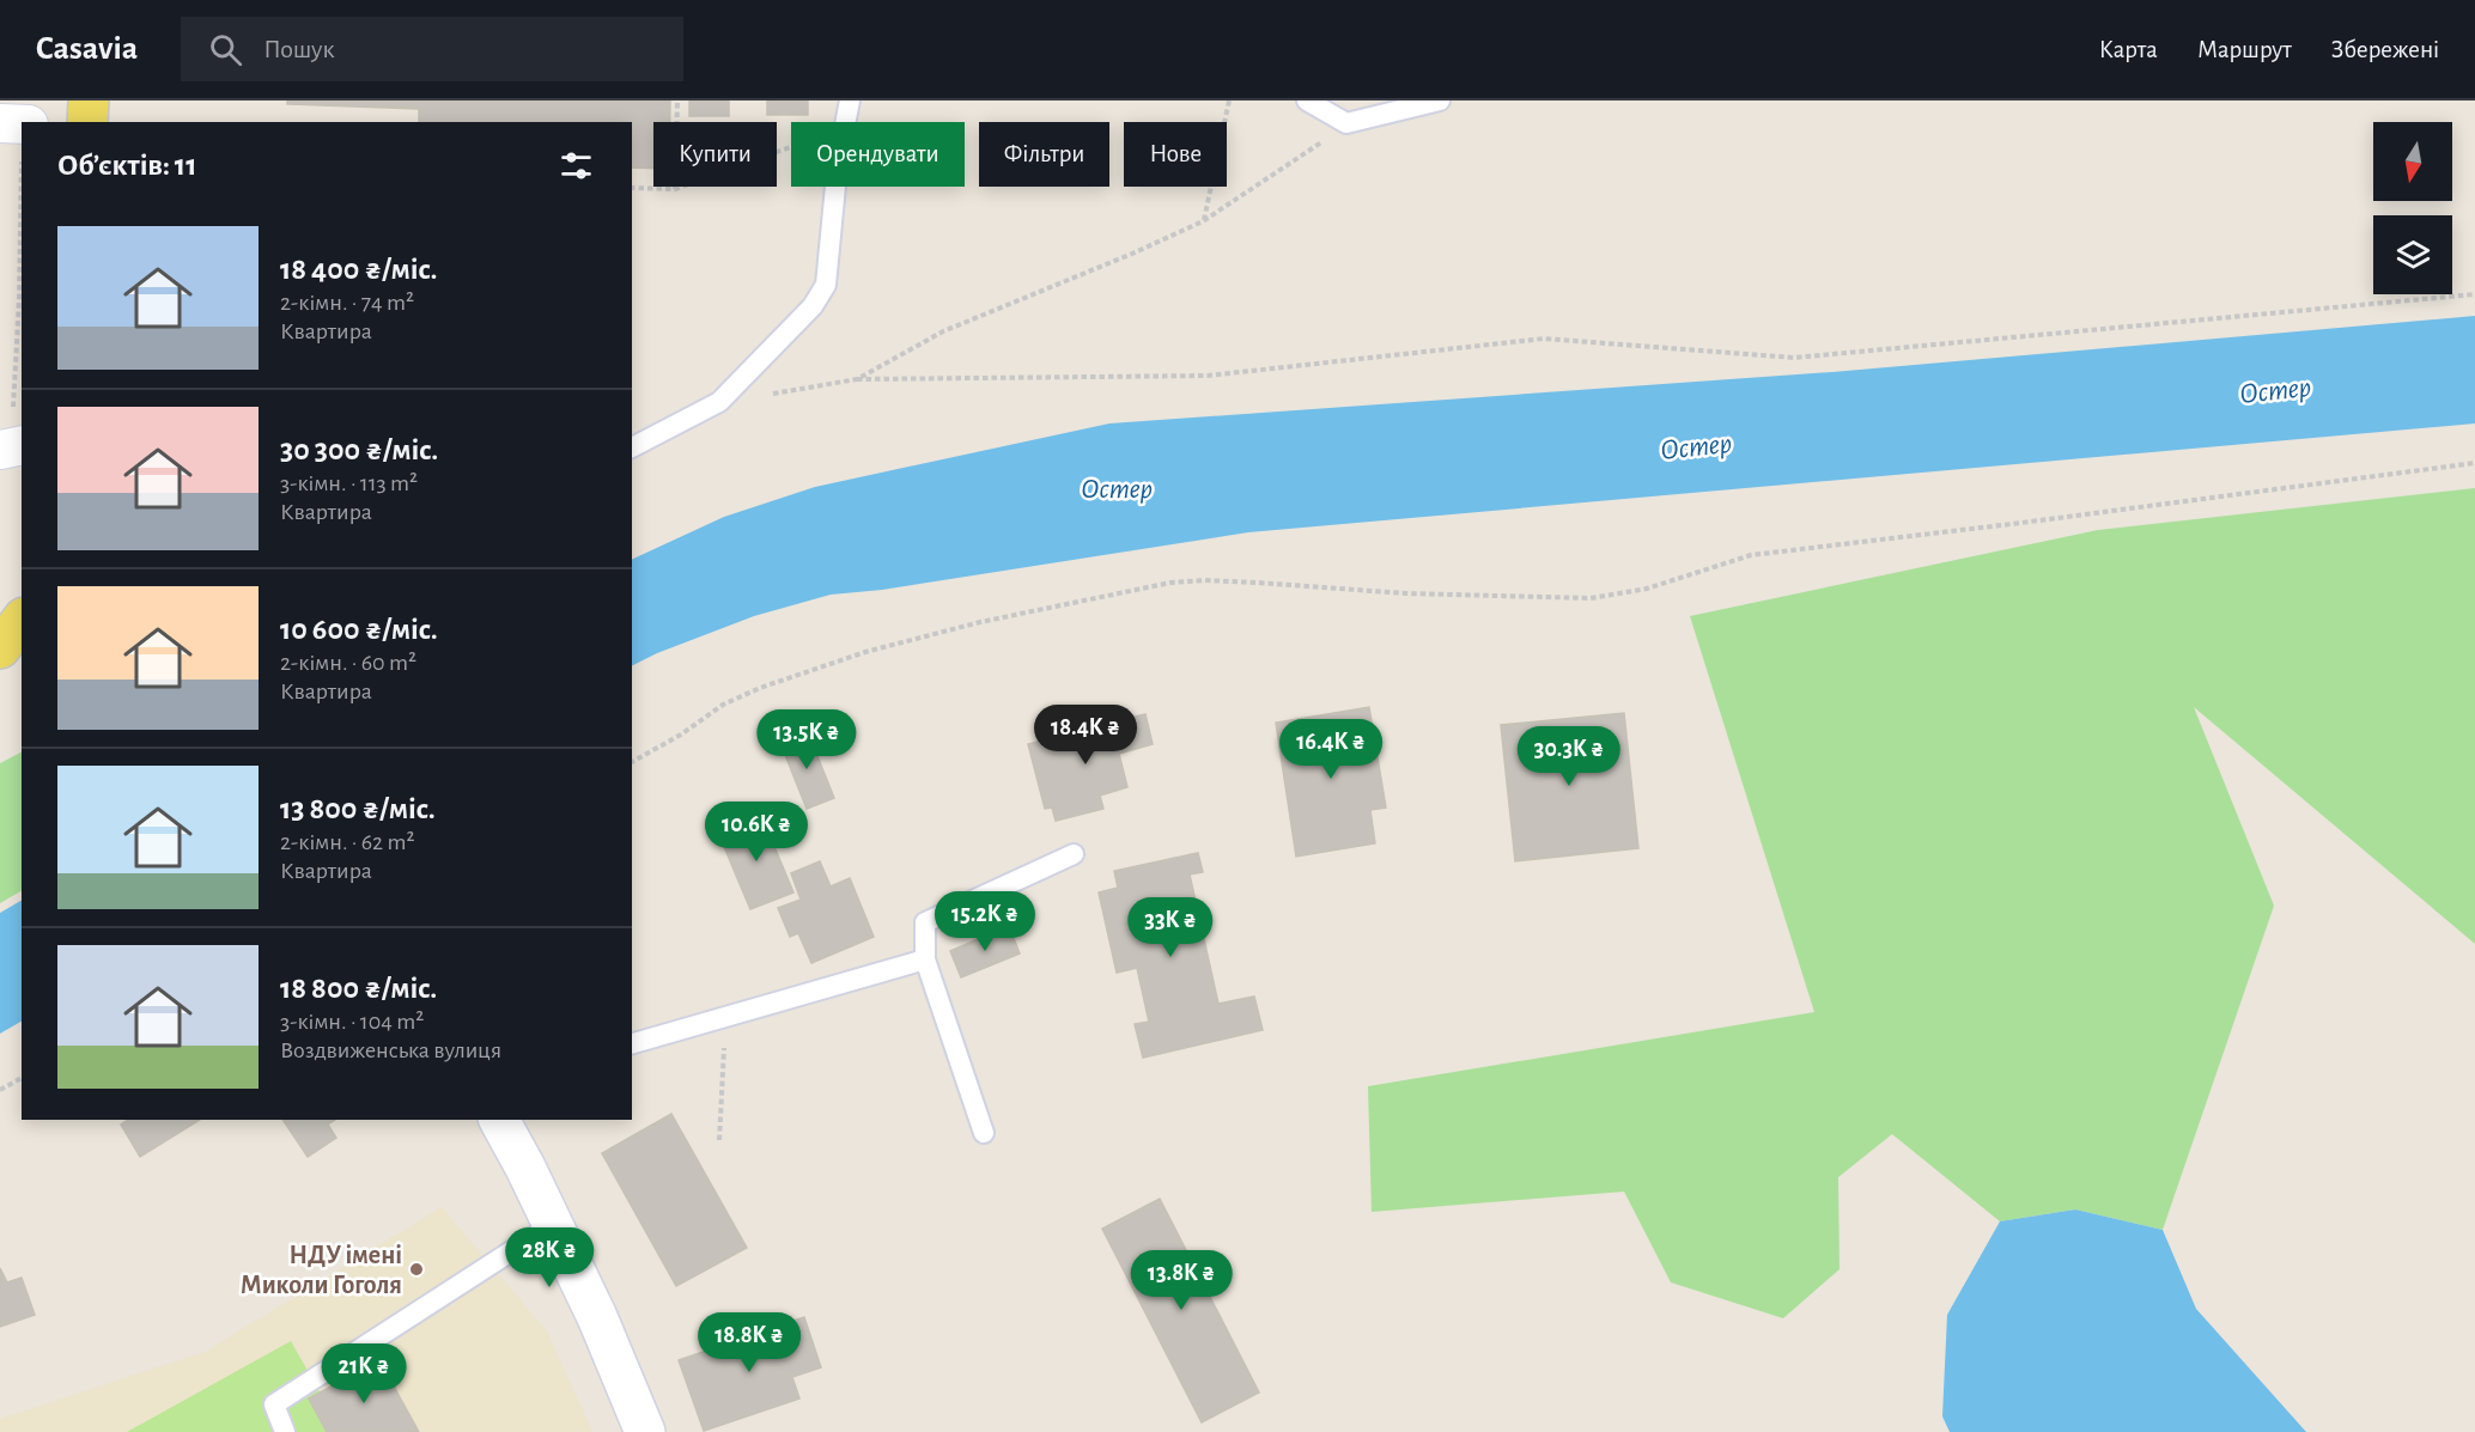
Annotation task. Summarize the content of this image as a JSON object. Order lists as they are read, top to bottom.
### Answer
{
  "water": ["Остер"],
  "places": ["НДУ імені Миколи Гоголя"],
  "north": "bottom",
  "page": {
    "header": "Casavia",
    "search": "Пошук",
    "nav": ["Карта", "Маршрут", "Збережені"],
    "chip": [
      "Купити",
      "Орендувати",
      "Фільтри",
      "Нове"
    ],
    "heading": "Об’єктів: 11",
    "list": [
      {
        "name": "18 400 ₴/міс.",
        "note": "2-кімн. · 74 m² · Квартира"
      },
      {
        "name": "30 300 ₴/міс.",
        "note": "3-кімн. · 113 m² · Квартира"
      },
      {
        "name": "10 600 ₴/міс.",
        "note": "2-кімн. · 60 m² · Квартира"
      },
      {
        "name": "13 800 ₴/міс.",
        "note": "2-кімн. · 62 m² · Квартира"
      },
      {
        "name": "18 800 ₴/міс.",
        "note": "3-кімн. · 104 m² · Воздвиженська вулиця"
      }
    ],
    "price": [
      "18.4K ₴",
      "13.5K ₴",
      "16.4K ₴",
      "30.3K ₴",
      "10.6K ₴",
      "15.2K ₴",
      "33K ₴",
      "28K ₴",
      "13.8K ₴",
      "18.8K ₴",
      "21K ₴"
    ]
  }
}
